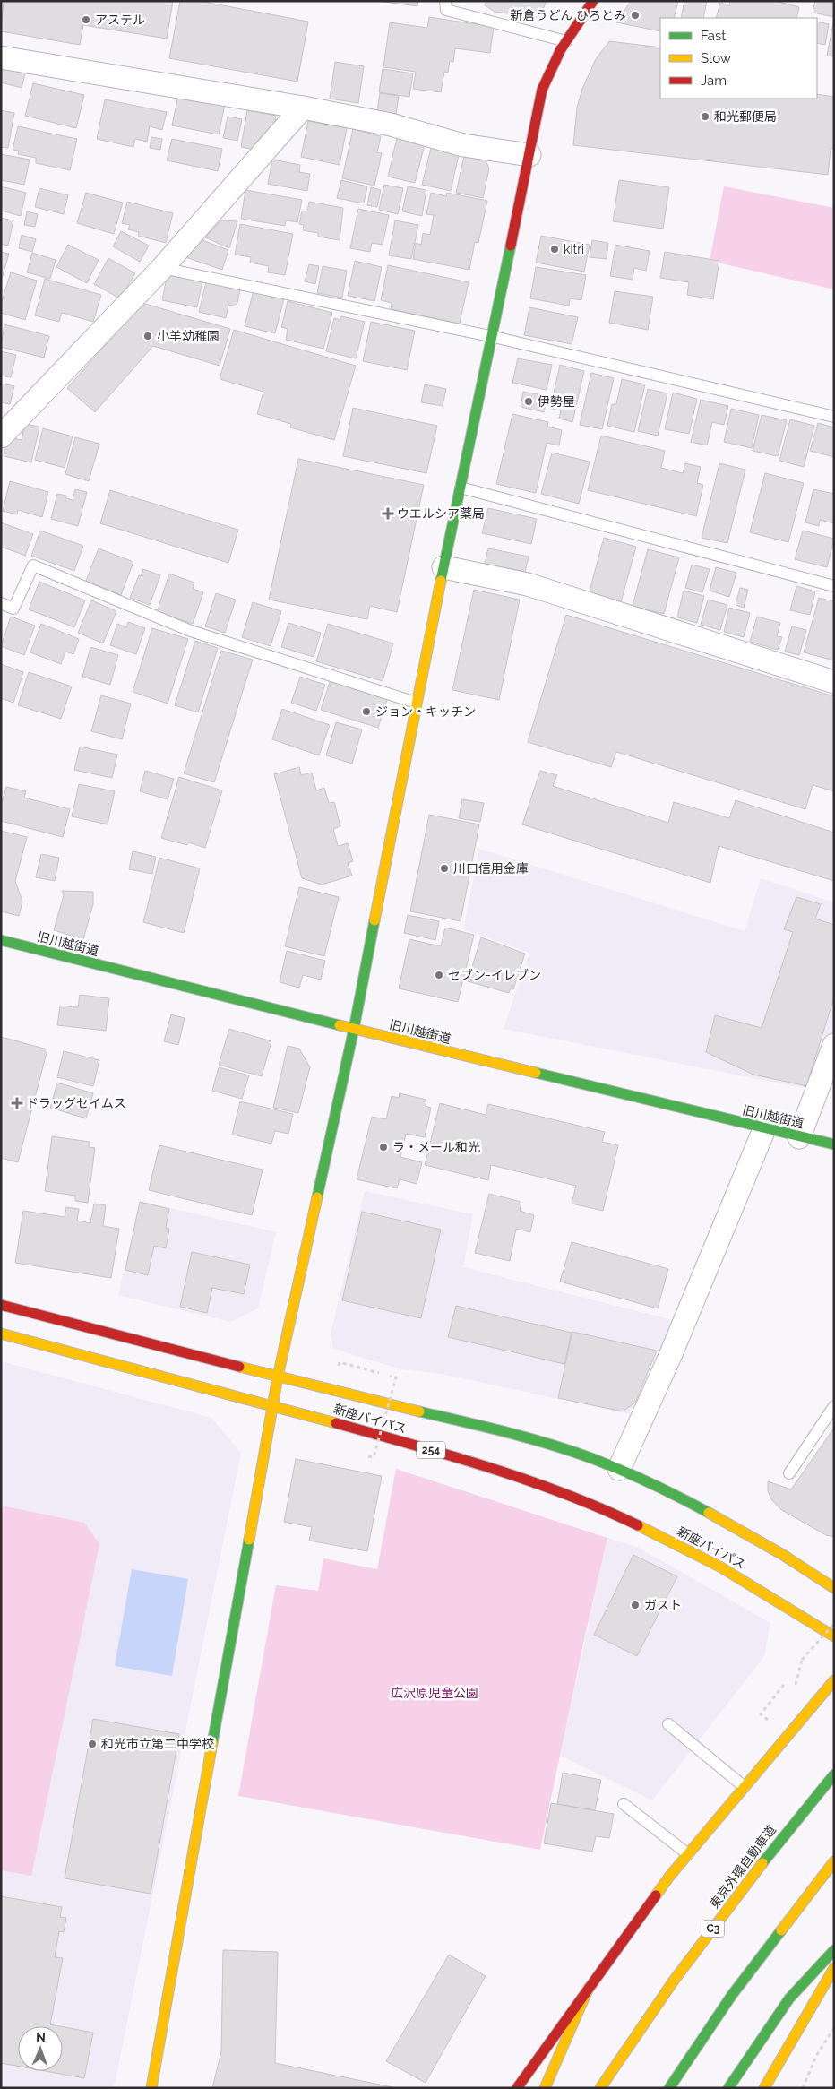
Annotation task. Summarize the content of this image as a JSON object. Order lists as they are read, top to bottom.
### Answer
{
  "streets": {
    "main road": [
      "旧川越街道",
      "新座バイパス",
      "254",
      "東京外環自動車道",
      "C3"
    ]
  },
  "parks": ["広沢原児童公園"],
  "places": {
    "other": [
      "新倉うどん ひろとみ",
      "アステル",
      "和光郵便局",
      "kitri",
      "小羊幼稚園",
      "伊勢屋",
      "ジョン・キッチン",
      "川口信用金庫",
      "セブン-イレブン",
      "ラ・メール和光",
      "ガスト",
      "和光市立第二中学校"
    ],
    "health": ["ウエルシア薬局", "ドラッグセイムス"]
  },
  "legend": ["Fast", "Slow", "Jam"],
  "north": "top"
}
